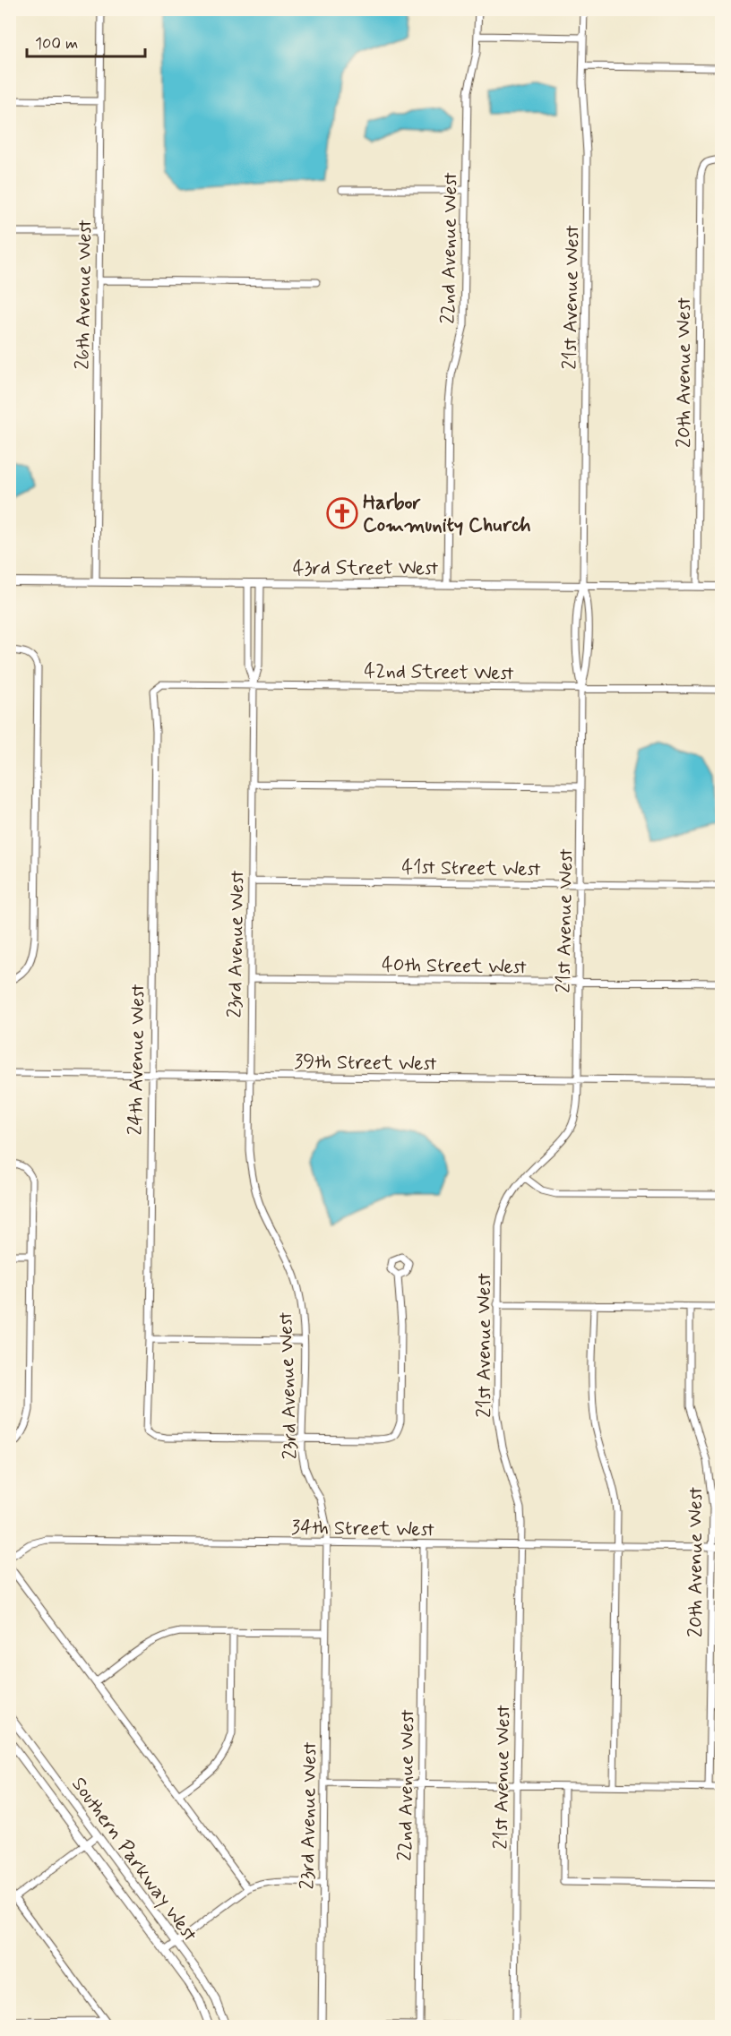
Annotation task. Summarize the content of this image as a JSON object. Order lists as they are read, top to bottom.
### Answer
{
  "streets": {
    "street": [
      "22nd Avenue West",
      "26th Avenue West",
      "21st Avenue West",
      "20th Avenue West",
      "43rd Street West",
      "42nd Street West",
      "41st Street West",
      "23rd Avenue West",
      "40th Street West",
      "24th Avenue West",
      "39th Street West",
      "34th Street West",
      "Southern Parkway West"
    ]
  },
  "crossings": [
    ["22nd Avenue West", "43rd Street West"],
    ["22nd Avenue West", "34th Street West"],
    ["26th Avenue West", "43rd Street West"],
    ["21st Avenue West", "43rd Street West"],
    ["21st Avenue West", "42nd Street West"],
    ["21st Avenue West", "41st Street West"],
    ["21st Avenue West", "40th Street West"],
    ["21st Avenue West", "39th Street West"],
    ["21st Avenue West", "34th Street West"],
    ["20th Avenue West", "43rd Street West"],
    ["20th Avenue West", "34th Street West"],
    ["43rd Street West", "23rd Avenue West"],
    ["42nd Street West", "23rd Avenue West"],
    ["42nd Street West", "24th Avenue West"],
    ["41st Street West", "23rd Avenue West"],
    ["23rd Avenue West", "40th Street West"],
    ["23rd Avenue West", "24th Avenue West"],
    ["23rd Avenue West", "39th Street West"],
    ["23rd Avenue West", "34th Street West"],
    ["24th Avenue West", "39th Street West"]
  ],
  "places": {
    "church": ["Harbor Community Church"]
  },
  "scale_bar": "100 m"
}
